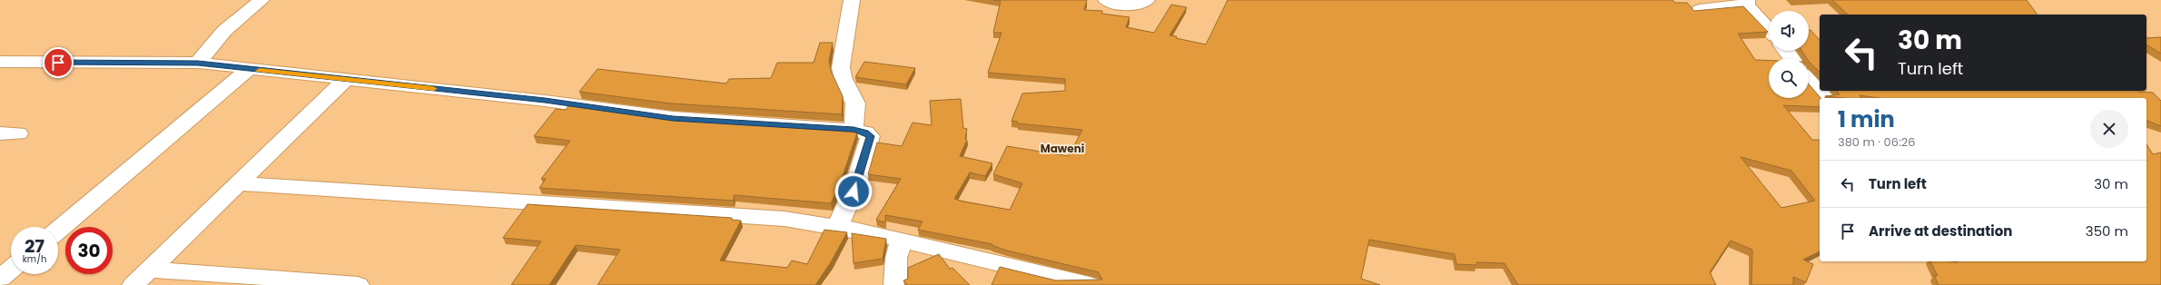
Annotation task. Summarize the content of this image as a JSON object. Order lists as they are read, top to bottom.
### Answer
{
  "districts": ["Maweni"],
  "page": {
    "turn": ["30 m", "Turn left"],
    "heading": ["1 min", "380 m · 06:26"],
    "list": [
      {
        "name": "Turn left",
        "value": "30 m"
      },
      {
        "name": "Arrive at destination",
        "value": "350 m"
      }
    ],
    "speed": "27 km/h",
    "limit": "30"
  }
}
